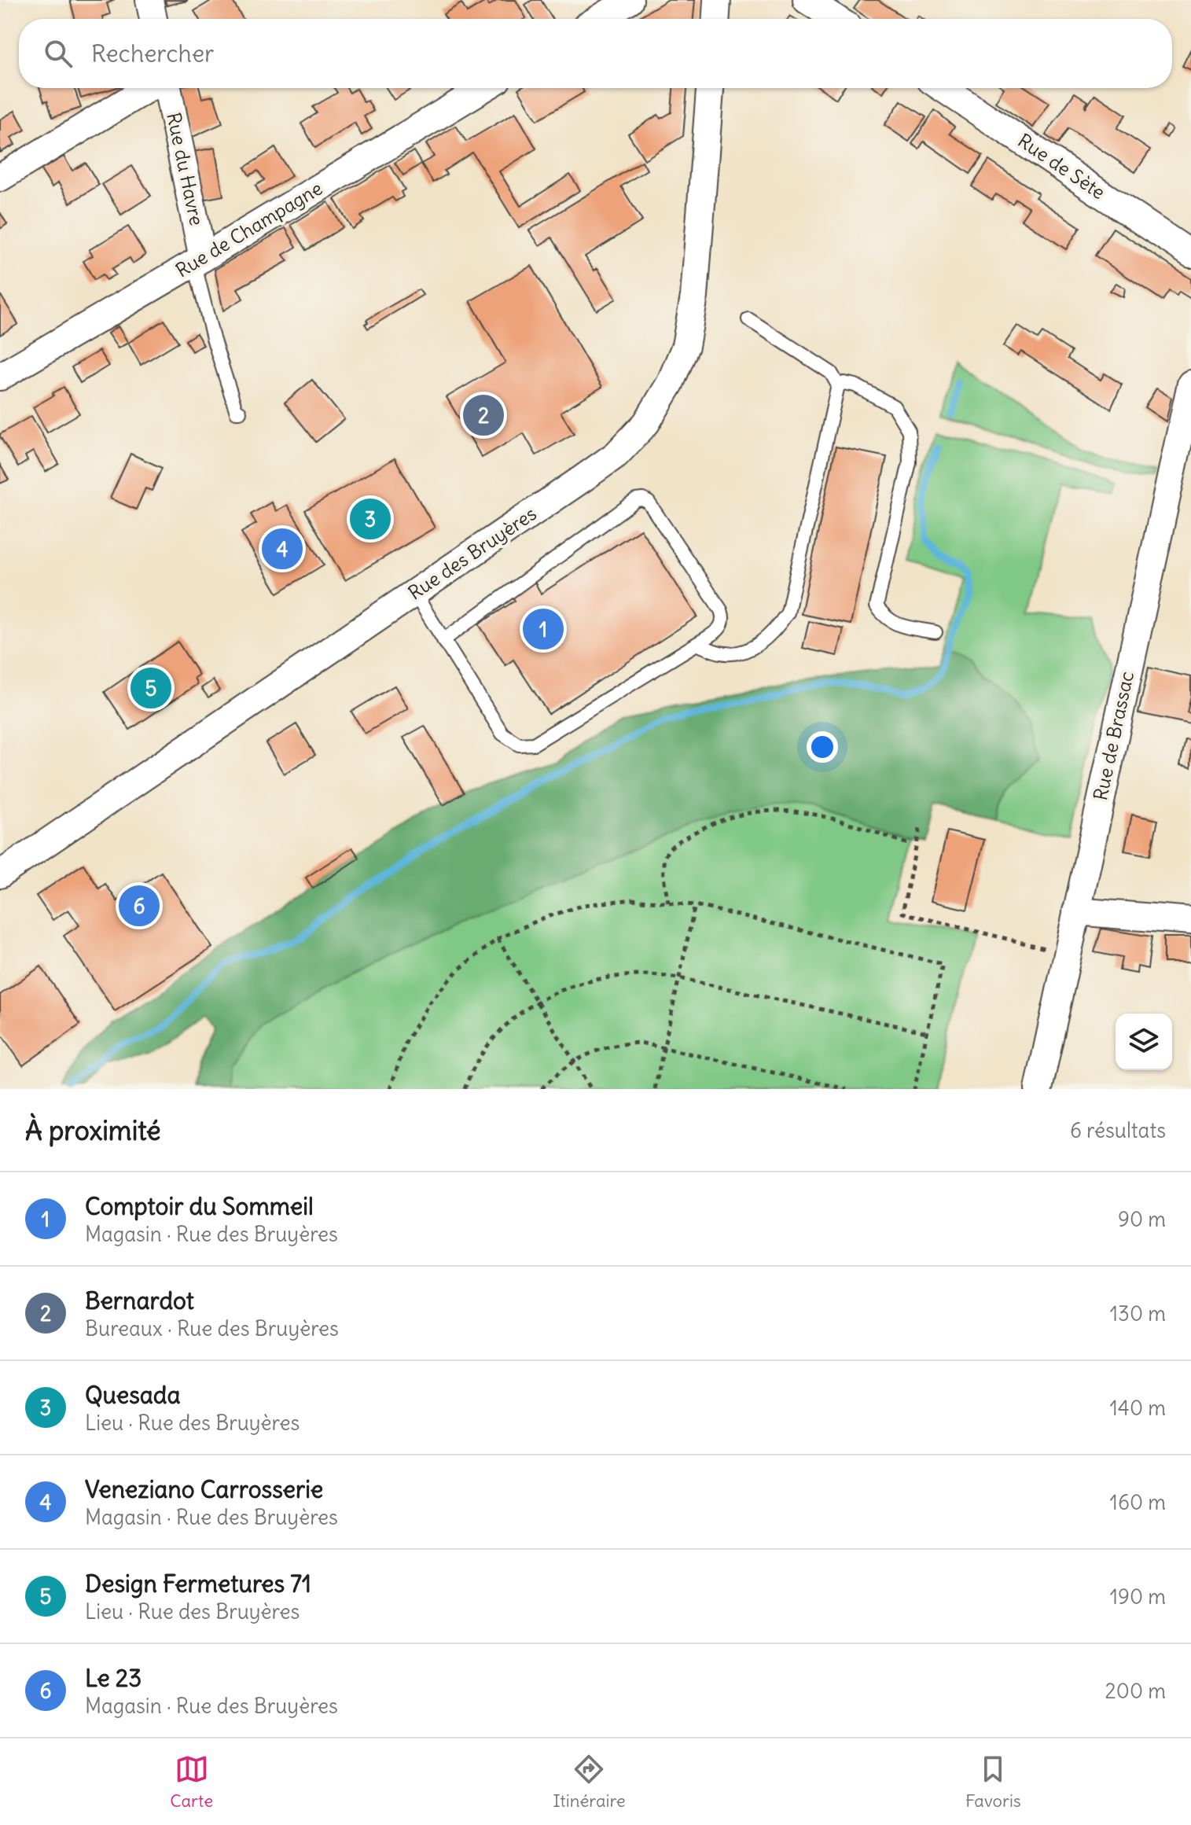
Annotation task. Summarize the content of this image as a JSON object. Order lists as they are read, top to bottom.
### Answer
{
  "streets": {
    "street": [
      "Rue de Sète",
      "Rue du Havre",
      "Rue de Champagne",
      "Rue des Bruyères",
      "Rue de Brassac"
    ]
  },
  "crossings": [
    ["Rue du Havre", "Rue de Champagne"]
  ],
  "page": {
    "search": "Rechercher",
    "pins": [
      "2",
      "3",
      "4",
      "1",
      "5",
      "6"
    ],
    "heading": ["À proximité", "6 résultats"],
    "list": [
      {
        "mark": "1",
        "name": "Comptoir du Sommeil",
        "note": "Magasin · Rue des Bruyères",
        "value": "90 m"
      },
      {
        "mark": "2",
        "name": "Bernardot",
        "note": "Bureaux · Rue des Bruyères",
        "value": "130 m"
      },
      {
        "mark": "3",
        "name": "Quesada",
        "note": "Lieu · Rue des Bruyères",
        "value": "140 m"
      },
      {
        "mark": "4",
        "name": "Veneziano Carrosserie",
        "note": "Magasin · Rue des Bruyères",
        "value": "160 m"
      },
      {
        "mark": "5",
        "name": "Design Fermetures 71",
        "note": "Lieu · Rue des Bruyères",
        "value": "190 m"
      },
      {
        "mark": "6",
        "name": "Le 23",
        "note": "Magasin · Rue des Bruyères",
        "value": "200 m"
      }
    ],
    "nav": ["Carte", "Itinéraire", "Favoris"]
  }
}
